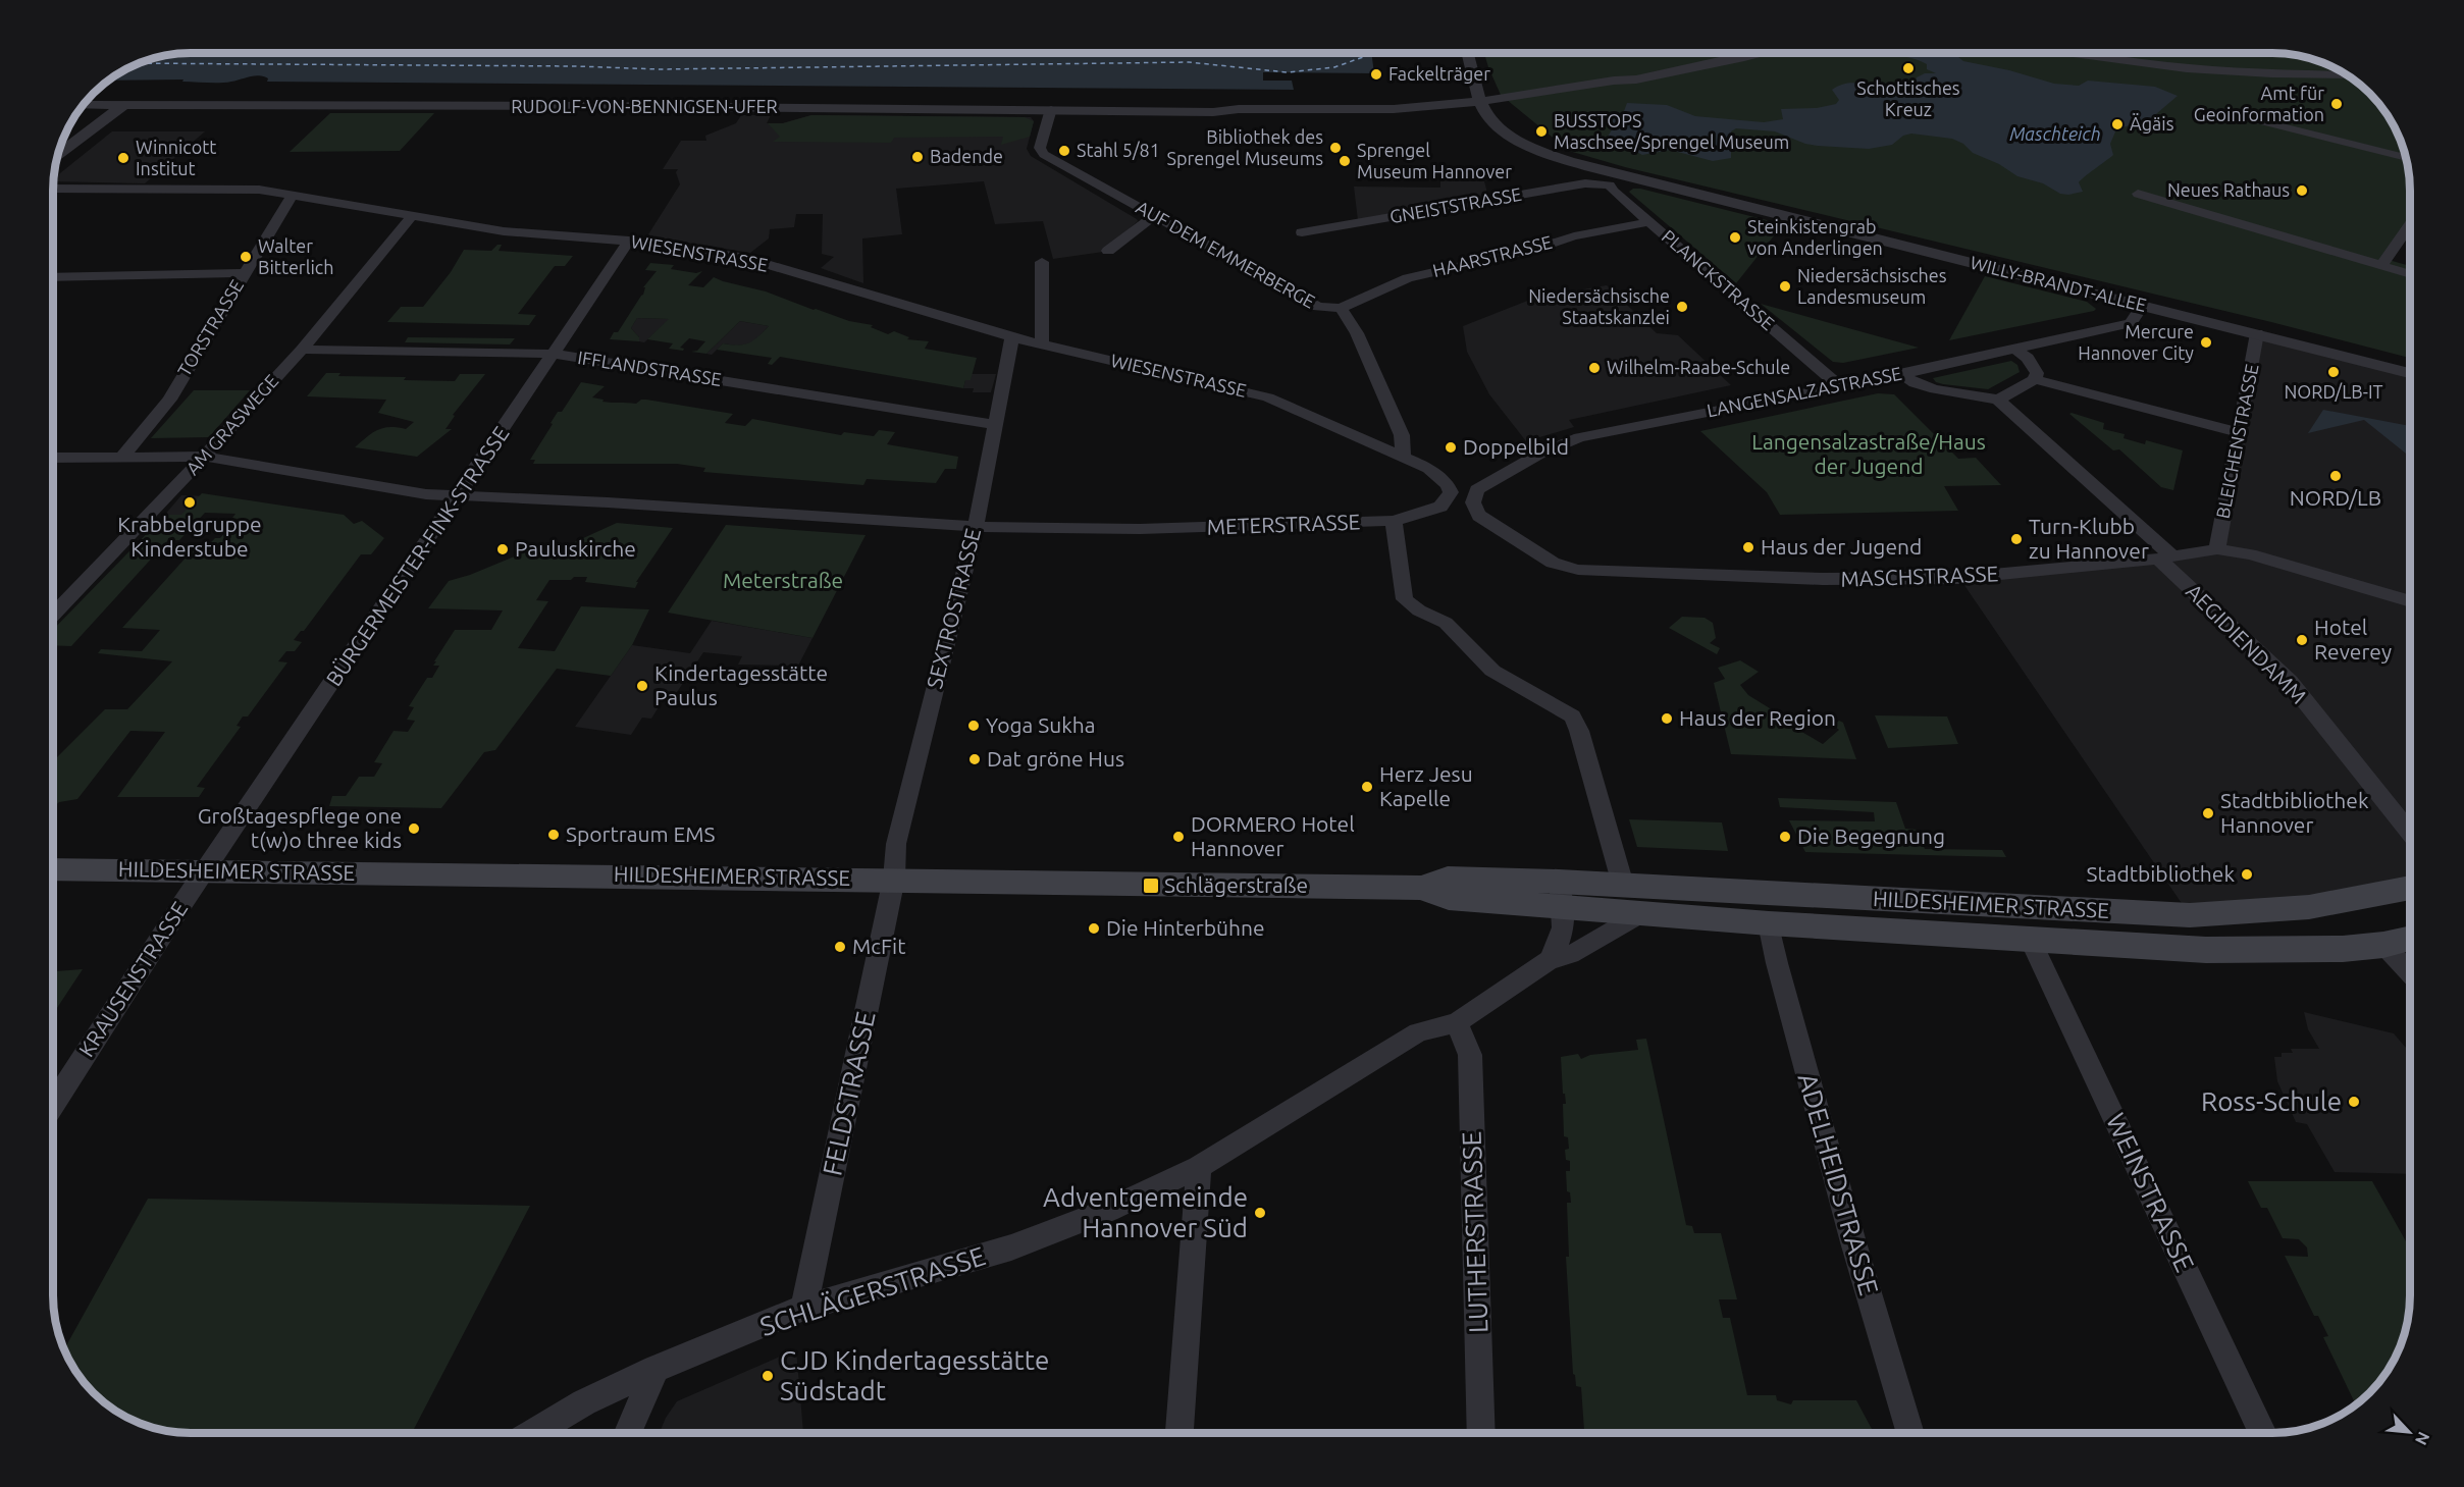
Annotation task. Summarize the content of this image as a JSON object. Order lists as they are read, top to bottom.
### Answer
{
  "streets": {
    "main road": ["HILDESHEIMER STRASSE"],
    "street": [
      "RUDOLF-VON-BENNIGSEN-UFER",
      "GNEISTSTRASSE",
      "WIESENSTRASSE",
      "AUF DEM EMMERBERGE",
      "HAARSTRASSE",
      "PLANCKSTRASSE",
      "WILLY-BRANDT-ALLEE",
      "TORSTRASSE",
      "IFFLANDSTRASSE",
      "LANGENSALZASTRASSE",
      "AM GRASWEGE",
      "BLEICHENSTRASSE",
      "METERSTRASSE",
      "BÜRGERMEISTER-FINK-STRASSE",
      "MASCHSTRASSE",
      "SEXTROSTRASSE",
      "AEGIDIENDAMM",
      "KRAUSENSTRASSE",
      "FELDSTRASSE",
      "ADELHEIDSTRASSE",
      "WEINSTRASSE",
      "LUTHERSTRASSE",
      "SCHLÄGERSTRASSE"
    ]
  },
  "crossings": [
    ["RUDOLF-VON-BENNIGSEN-UFER", "AUF DEM EMMERBERGE"],
    ["RUDOLF-VON-BENNIGSEN-UFER", "WILLY-BRANDT-ALLEE"],
    ["GNEISTSTRASSE", "PLANCKSTRASSE"],
    ["GNEISTSTRASSE", "WILLY-BRANDT-ALLEE"],
    ["WIESENSTRASSE", "AUF DEM EMMERBERGE"],
    ["WIESENSTRASSE", "TORSTRASSE"],
    ["WIESENSTRASSE", "AM GRASWEGE"],
    ["WIESENSTRASSE", "METERSTRASSE"],
    ["WIESENSTRASSE", "BÜRGERMEISTER-FINK-STRASSE"],
    ["WIESENSTRASSE", "SEXTROSTRASSE"],
    ["AUF DEM EMMERBERGE", "HAARSTRASSE"],
    ["AUF DEM EMMERBERGE", "METERSTRASSE"],
    ["HAARSTRASSE", "PLANCKSTRASSE"],
    ["PLANCKSTRASSE", "WILLY-BRANDT-ALLEE"],
    ["PLANCKSTRASSE", "LANGENSALZASTRASSE"],
    ["WILLY-BRANDT-ALLEE", "LANGENSALZASTRASSE"],
    ["WILLY-BRANDT-ALLEE", "BLEICHENSTRASSE"],
    ["TORSTRASSE", "METERSTRASSE"],
    ["IFFLANDSTRASSE", "AM GRASWEGE"],
    ["IFFLANDSTRASSE", "BÜRGERMEISTER-FINK-STRASSE"],
    ["IFFLANDSTRASSE", "SEXTROSTRASSE"],
    ["LANGENSALZASTRASSE", "MASCHSTRASSE"],
    ["AM GRASWEGE", "METERSTRASSE"],
    ["BLEICHENSTRASSE", "MASCHSTRASSE"],
    ["METERSTRASSE", "BÜRGERMEISTER-FINK-STRASSE"],
    ["METERSTRASSE", "SEXTROSTRASSE"],
    ["BÜRGERMEISTER-FINK-STRASSE", "HILDESHEIMER STRASSE"],
    ["BÜRGERMEISTER-FINK-STRASSE", "KRAUSENSTRASSE"],
    ["MASCHSTRASSE", "AEGIDIENDAMM"],
    ["SEXTROSTRASSE", "HILDESHEIMER STRASSE"],
    ["SEXTROSTRASSE", "FELDSTRASSE"],
    ["HILDESHEIMER STRASSE", "KRAUSENSTRASSE"],
    ["HILDESHEIMER STRASSE", "FELDSTRASSE"],
    ["HILDESHEIMER STRASSE", "ADELHEIDSTRASSE"],
    ["HILDESHEIMER STRASSE", "WEINSTRASSE"],
    ["HILDESHEIMER STRASSE", "SCHLÄGERSTRASSE"],
    ["FELDSTRASSE", "SCHLÄGERSTRASSE"],
    ["LUTHERSTRASSE", "SCHLÄGERSTRASSE"]
  ],
  "water": ["Maschteich"],
  "parks": ["Langensalzastraße/Haus der Jugend", "Meterstraße"],
  "places": {
    "other": [
      "Schottisches Kreuz",
      "Fackelträger",
      "Amt für Geoinformation",
      "Ägäis",
      "BUSSTOPS Maschsee/Sprengel Museum",
      "Bibliothek des Sprengel Museums",
      "Stahl 5/81",
      "Badende",
      "Winnicott Institut",
      "Sprengel Museum Hannover",
      "Neues Rathaus",
      "Steinkistengrab von Anderlingen",
      "Walter Bitterlich",
      "Niedersächsisches Landesmuseum",
      "Niedersächsische Staatskanzlei",
      "Mercure Hannover City",
      "Wilhelm-Raabe-Schule",
      "NORD/LB-IT",
      "Doppelbild",
      "NORD/LB",
      "Krabbelgruppe Kinderstube",
      "Turn-Klubb zu Hannover",
      "Haus der Jugend",
      "Pauluskirche",
      "Hotel Reverey",
      "Kindertagesstätte Paulus",
      "Haus der Region",
      "Yoga Sukha",
      "Dat gröne Hus",
      "Herz Jesu Kapelle",
      "Stadtbibliothek Hannover",
      "Großtagespflege one t(w)o three kids",
      "Sportraum EMS",
      "DORMERO Hotel Hannover",
      "Die Begegnung",
      "Stadtbibliothek",
      "Die Hinterbühne",
      "McFit",
      "Ross-Schule",
      "Adventgemeinde Hannover Süd",
      "CJD Kindertagesstätte Südstadt"
    ],
    "transit": ["Schlägerstraße"]
  },
  "north": "bottom right"
}
